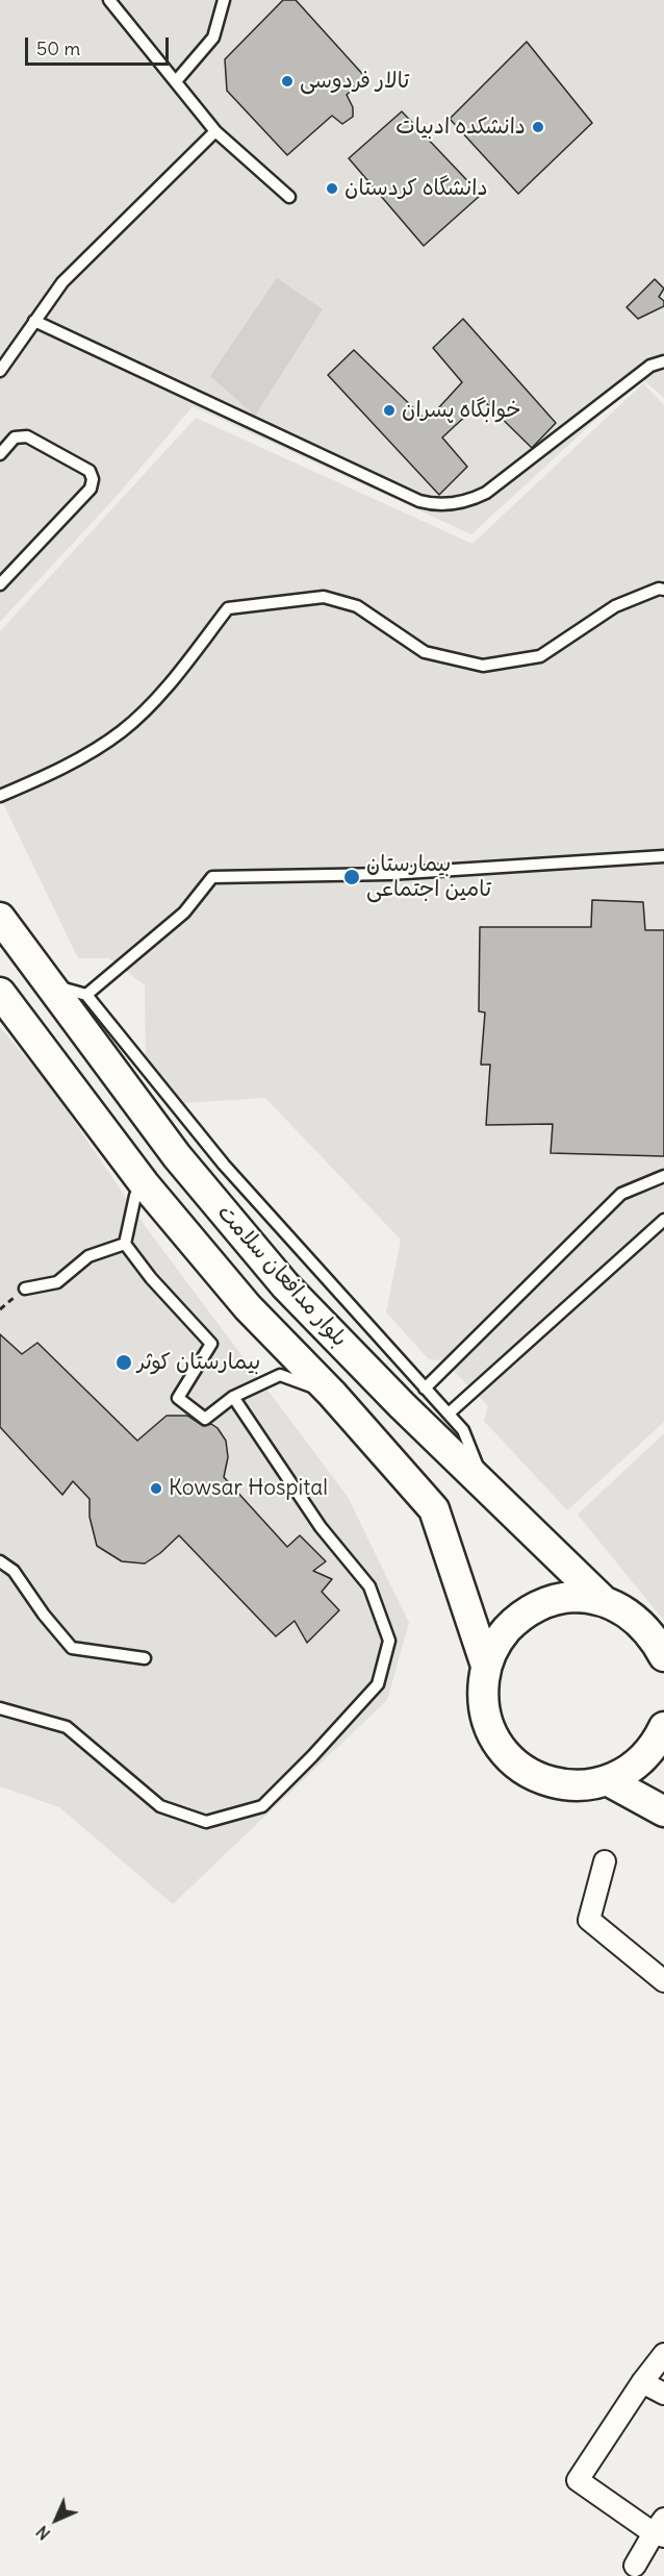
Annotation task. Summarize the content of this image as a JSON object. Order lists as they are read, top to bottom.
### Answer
{
  "streets": {
    "main road": ["بلوار مدافعان سلامت"]
  },
  "places": [
    "تالار فردوسی",
    "دانشکده ادبیات",
    "دانشگاه کردستان",
    "خوابگاه پسران",
    "بیمارستان تامین اجتماعی",
    "بیمارستان کوثر",
    "Kowsar Hospital"
  ],
  "scale_bar": "50 m",
  "north": "bottom left"
}
